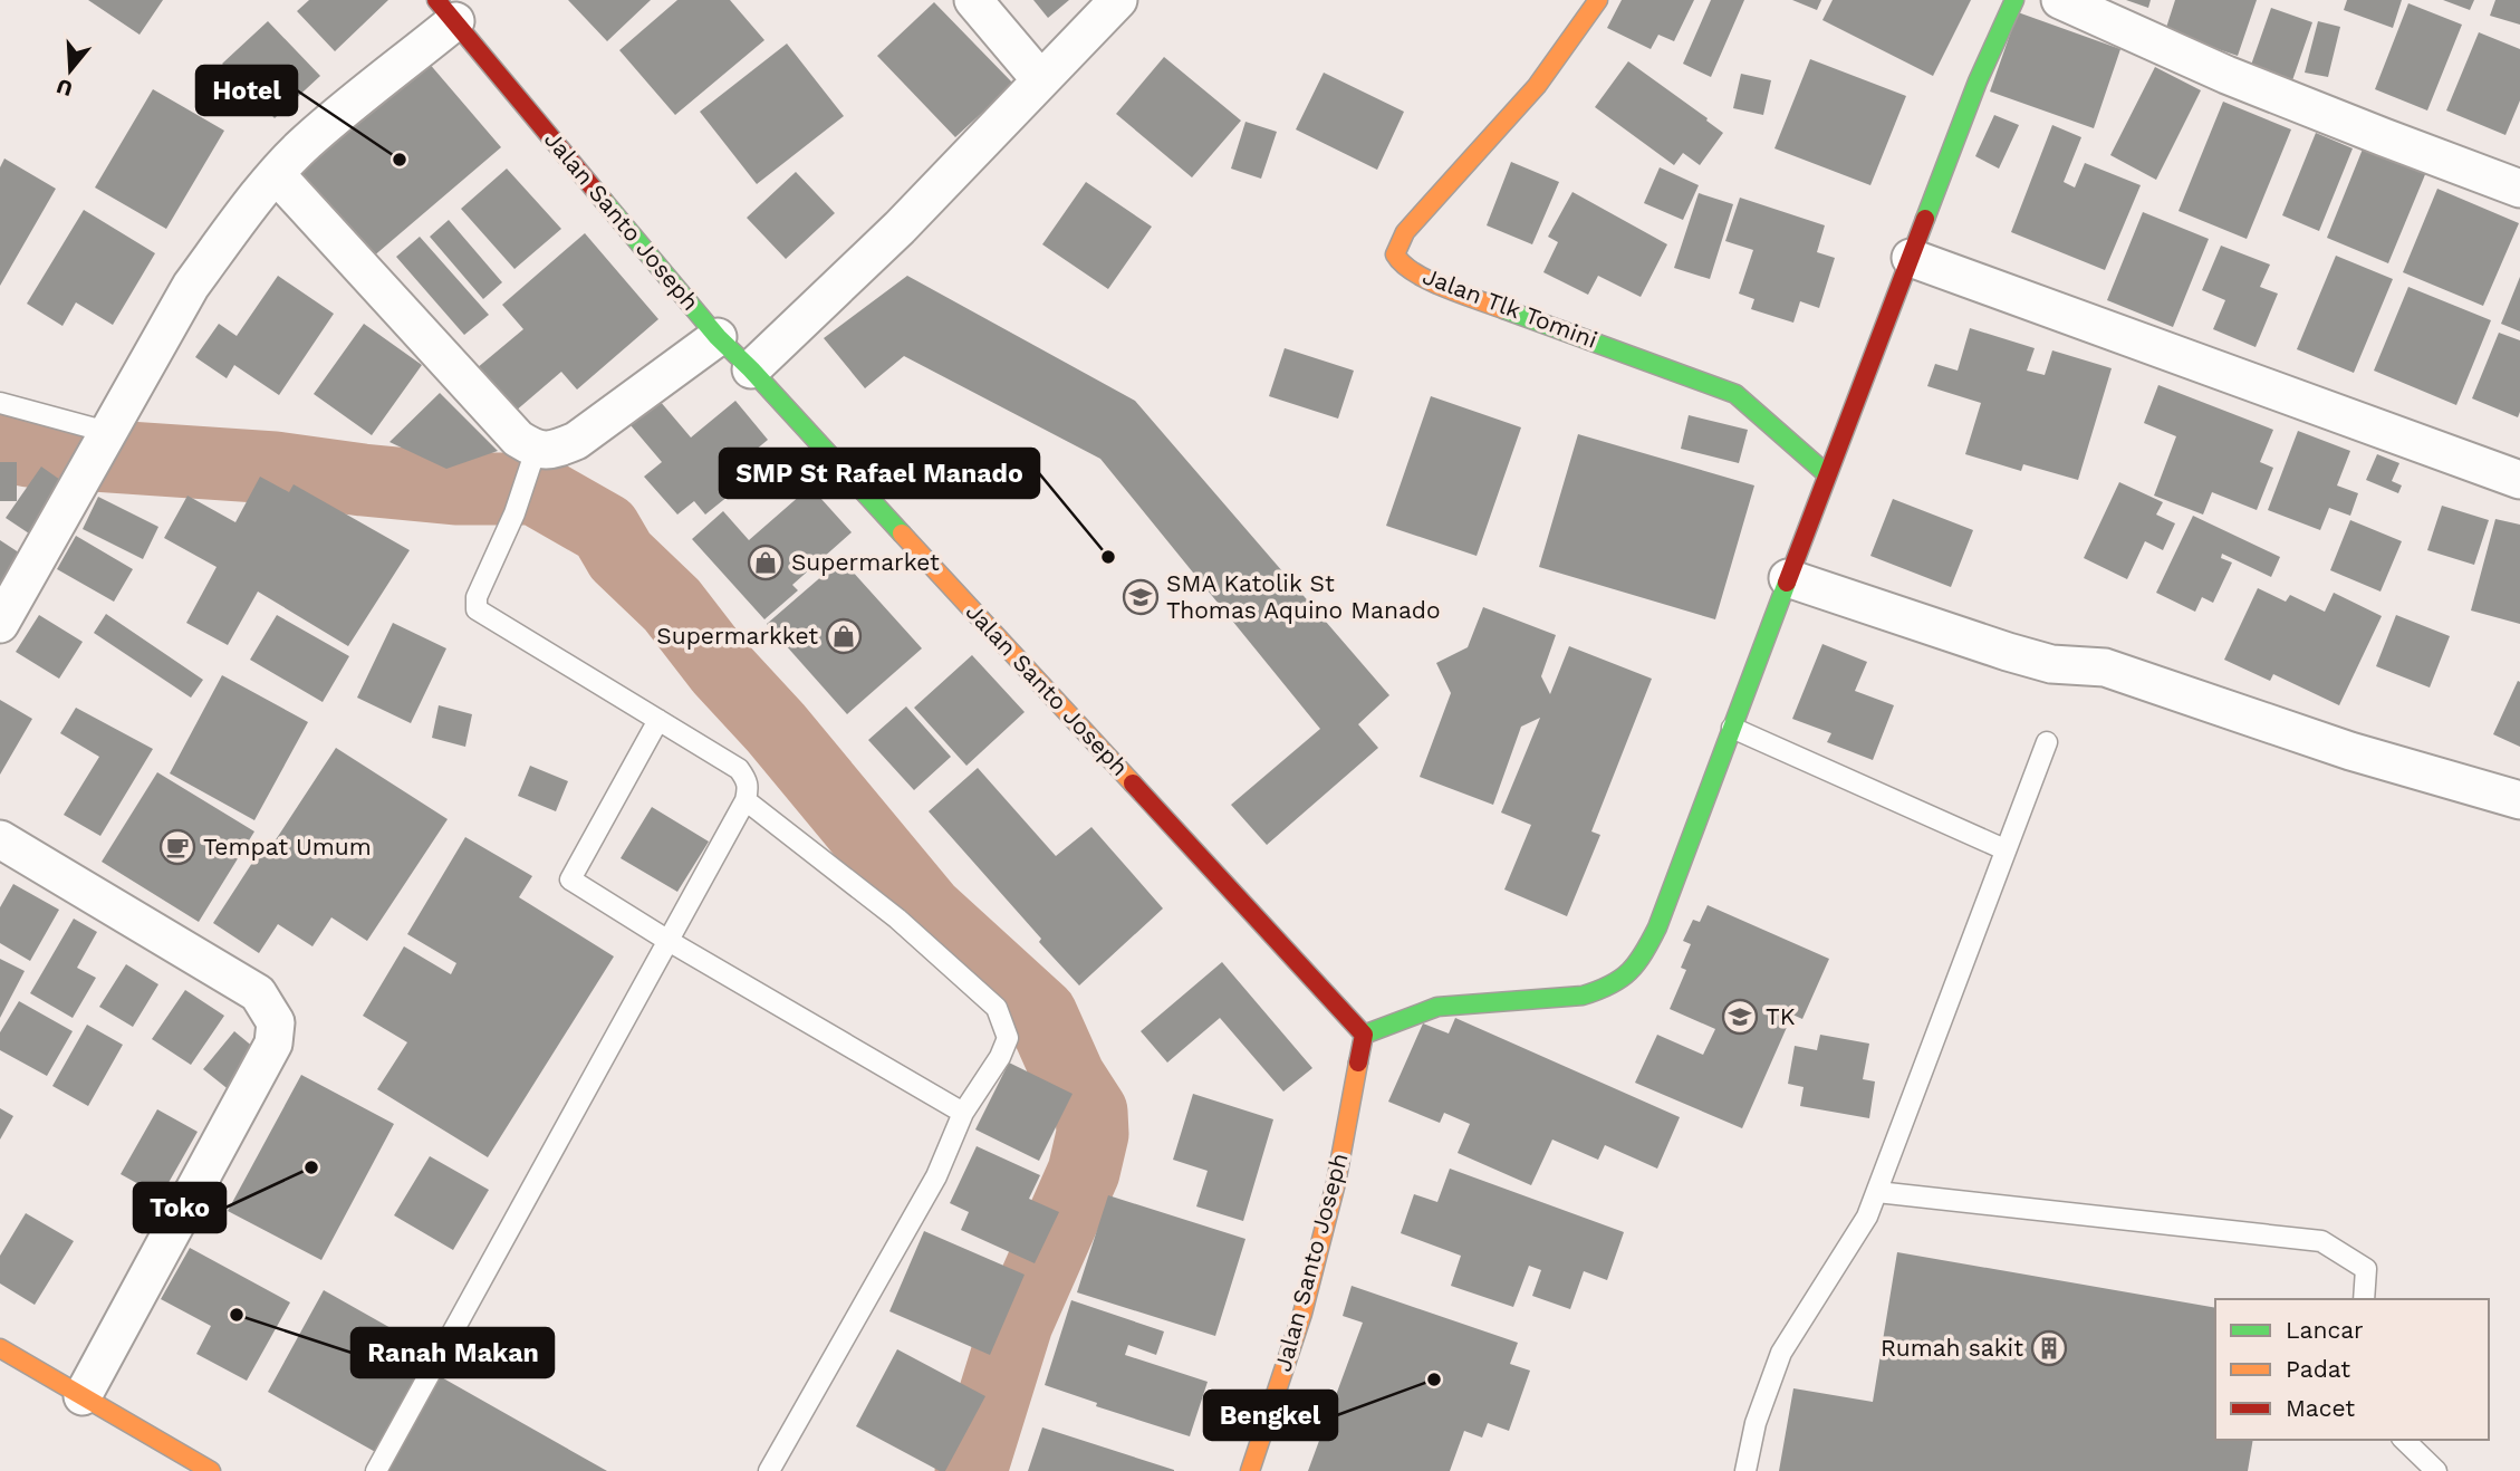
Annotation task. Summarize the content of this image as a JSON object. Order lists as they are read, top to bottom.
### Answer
{
  "streets": {
    "main road": ["Jalan Santo Joseph", "Jalan Tlk Tomini"]
  },
  "places": {
    "other": [
      "Hotel",
      "SMP St Rafael Manado",
      "Toko",
      "Ranah Makan",
      "Bengkel"
    ],
    "shop": ["Supermarket", "Supermarkket"],
    "school or university": ["SMA Katolik St Thomas Aquino Manado", "TK"],
    "cafe": ["Tempat Umum"],
    "building": ["Rumah sakit"]
  },
  "legend": ["Lancar", "Padat", "Macet"],
  "north": "bottom"
}
